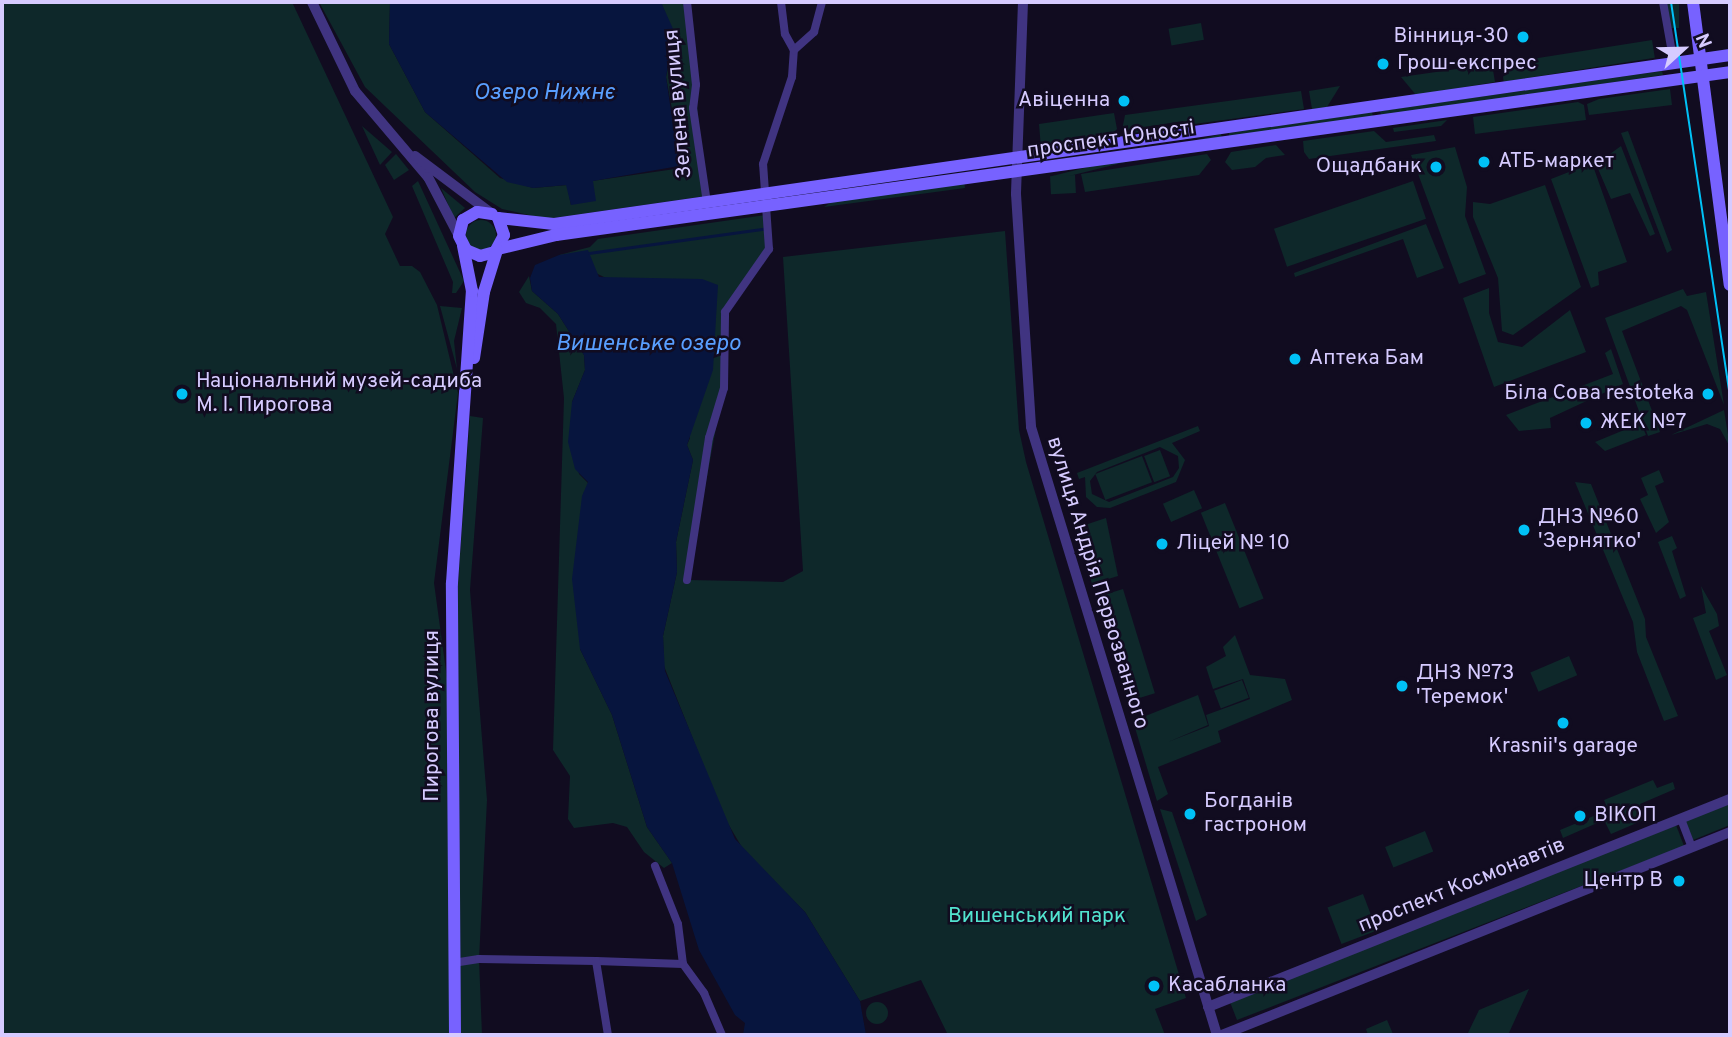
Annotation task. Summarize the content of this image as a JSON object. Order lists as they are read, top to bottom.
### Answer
{
  "streets": {
    "main road": ["проспект Юності", "Пирогова вулиця"],
    "street": ["Зелена вулиця", "вулиця Андрія Первозванного", "проспект Космонавтів"]
  },
  "crossings": [
    ["Зелена вулиця", "проспект Юності"],
    ["проспект Юності", "вулиця Андрія Первозванного"],
    ["проспект Юності", "Пирогова вулиця"],
    ["вулиця Андрія Первозванного", "проспект Космонавтів"]
  ],
  "water": ["Озеро Нижнє", "Вишенське озеро"],
  "parks": ["Вишенський парк"],
  "places": [
    "Вінниця-30",
    "Грош-експрес",
    "Авіценна",
    "АТБ-маркет",
    "Ощадбанк",
    "Аптека Бам",
    "Національний музей-садиба М. І. Пирогова",
    "Біла Сова restoteka",
    "ЖЕК №7",
    "ДНЗ №60 'Зернятко'",
    "Ліцей № 10",
    "ДНЗ №73 'Теремок'",
    "Krasnii's garage",
    "Богданів гастроном",
    "ВІКОП",
    "Центр В",
    "Касабланка"
  ],
  "north": "right"
}
